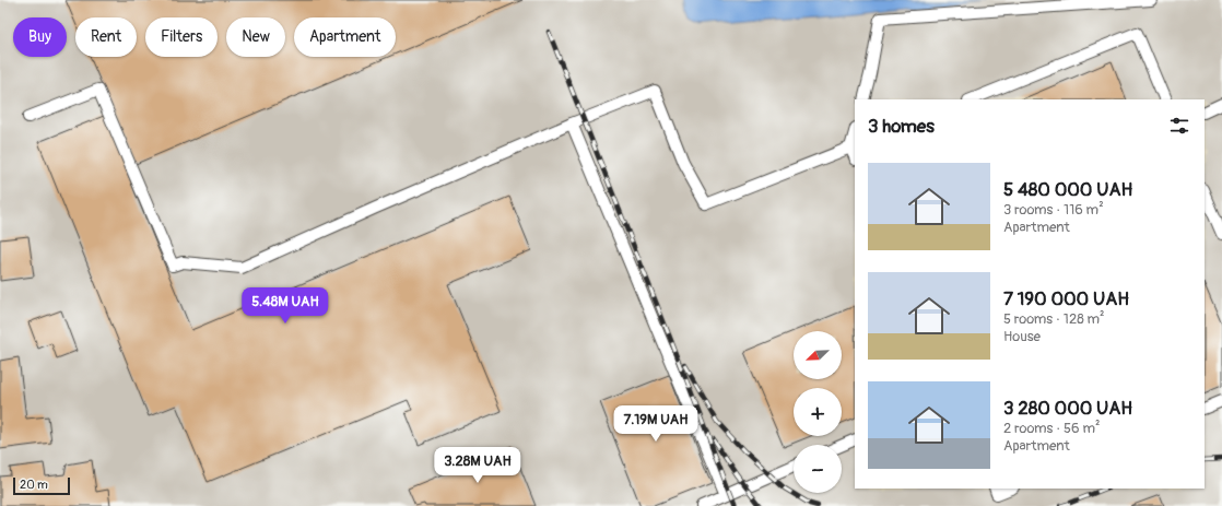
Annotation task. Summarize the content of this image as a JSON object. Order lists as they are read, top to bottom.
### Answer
{
  "scale_bar": "20 m",
  "north": "bottom left",
  "page": {
    "chip": [
      "Buy",
      "Rent",
      "Filters",
      "New",
      "Apartment"
    ],
    "heading": "3 homes",
    "list": [
      {
        "name": "5 480 000 UAH",
        "note": "3 rooms · 116 m² · Apartment"
      },
      {
        "name": "7 190 000 UAH",
        "note": "5 rooms · 128 m² · House"
      },
      {
        "name": "3 280 000 UAH",
        "note": "2 rooms · 56 m² · Apartment"
      }
    ],
    "price": ["5.48M UAH", "7.19M UAH", "3.28M UAH"],
    "map_buttons": ["+", "−"],
    "scale": "20 m"
  }
}
